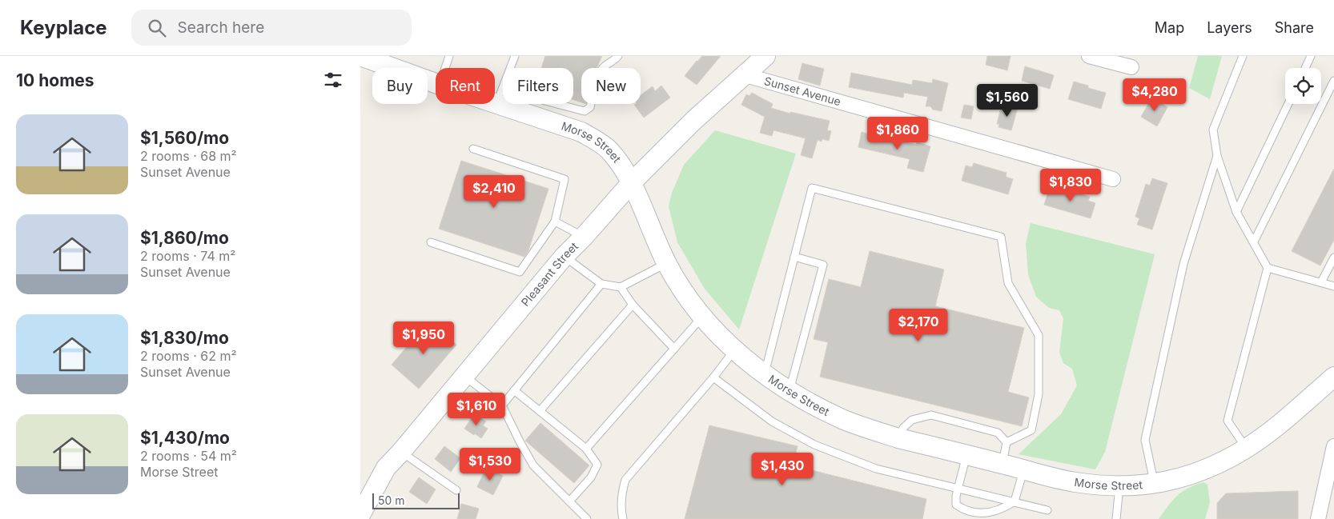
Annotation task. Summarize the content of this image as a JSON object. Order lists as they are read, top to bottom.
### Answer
{
  "streets": {
    "street": ["Sunset Avenue", "Morse Street", "Pleasant Street"]
  },
  "crossings": [
    ["Sunset Avenue", "Pleasant Street"],
    ["Morse Street", "Pleasant Street"]
  ],
  "scale_bar": "50 m",
  "page": {
    "header": "Keyplace",
    "search": "Search here",
    "nav": ["Map", "Layers", "Share"],
    "heading": "10 homes",
    "chip": [
      "Buy",
      "Rent",
      "Filters",
      "New"
    ],
    "price": [
      "$4,280",
      "$1,560",
      "$1,860",
      "$1,830",
      "$2,410",
      "$2,170",
      "$1,950",
      "$1,610",
      "$1,530",
      "$1,430"
    ],
    "list": [
      {
        "name": "$1,560/mo",
        "note": "2 rooms · 68 m² · Sunset Avenue"
      },
      {
        "name": "$1,860/mo",
        "note": "2 rooms · 74 m² · Sunset Avenue"
      },
      {
        "name": "$1,830/mo",
        "note": "2 rooms · 62 m² · Sunset Avenue"
      },
      {
        "name": "$1,430/mo",
        "note": "2 rooms · 54 m² · Morse Street"
      }
    ],
    "scale": "50 m"
  }
}
